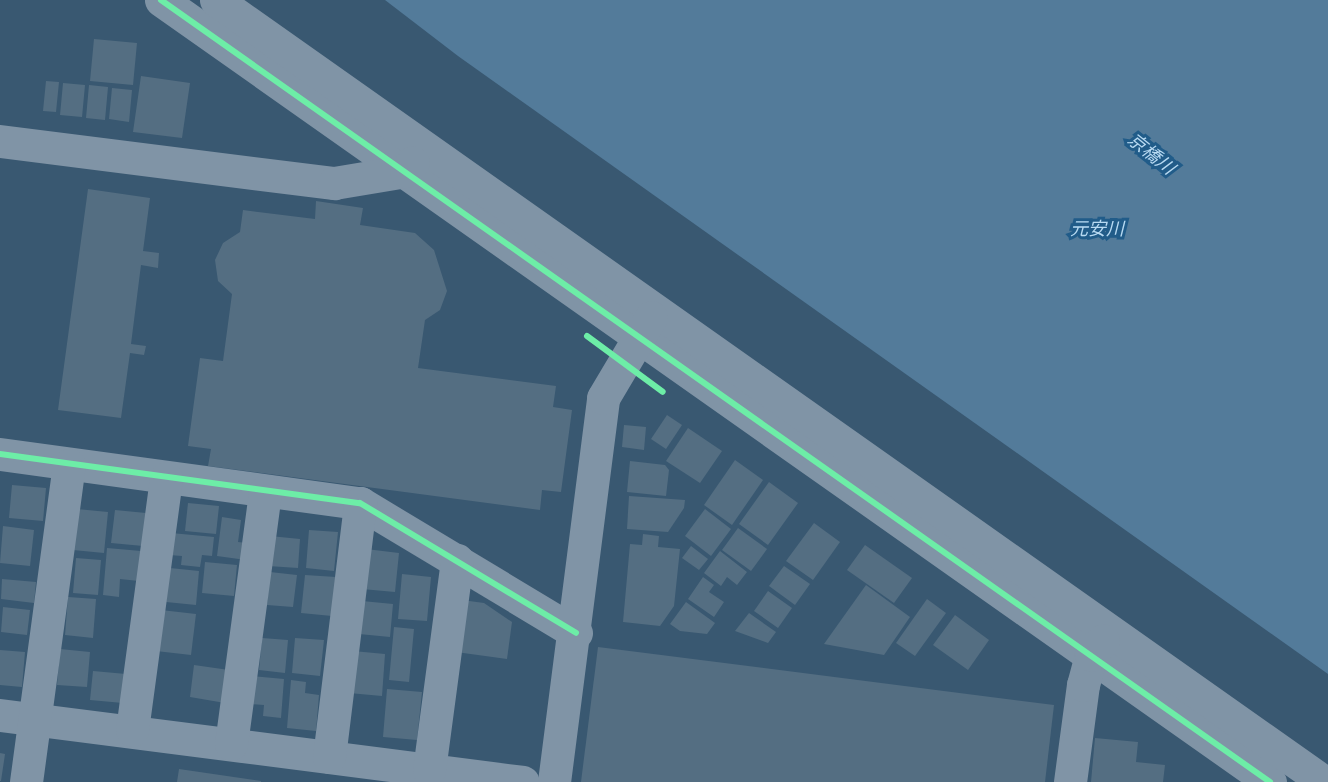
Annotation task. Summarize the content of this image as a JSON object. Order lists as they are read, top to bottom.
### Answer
{
  "water": ["京橋川", "元安川"]
}
